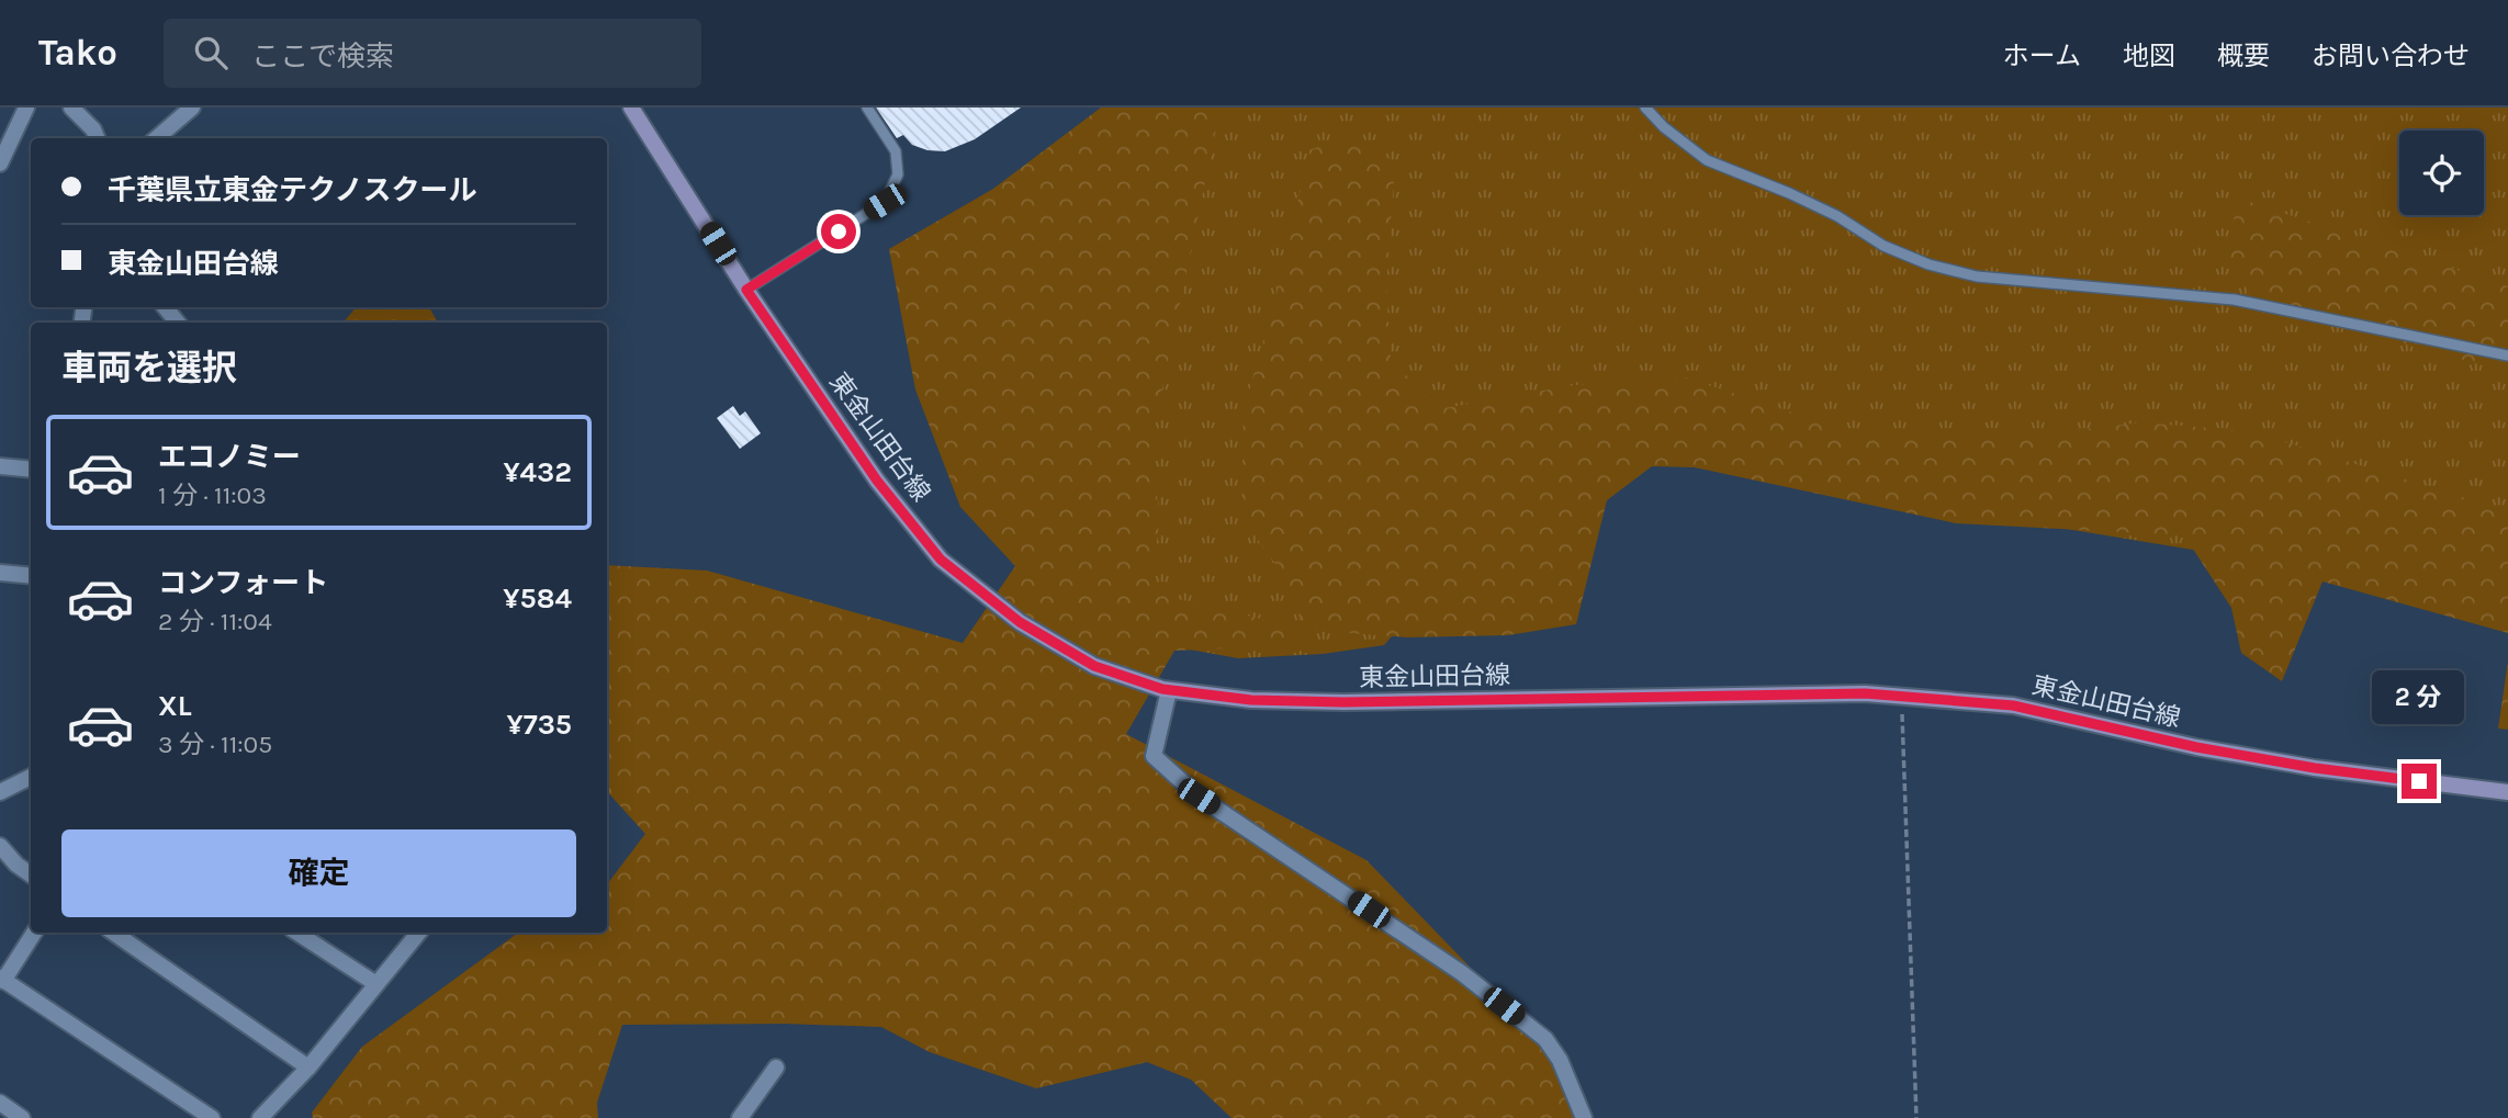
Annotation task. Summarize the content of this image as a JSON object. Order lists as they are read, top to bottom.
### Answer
{
  "streets": {
    "main road": ["東金山田台線"]
  },
  "page": {
    "header": "Tako",
    "search": "ここで検索",
    "nav": [
      "ホーム",
      "地図",
      "概要",
      "お問い合わせ"
    ],
    "banner": ["千葉県立東金テクノスクール", "東金山田台線"],
    "heading": "車両を選択",
    "list": [
      {
        "name": "エコノミー",
        "note": "1 分 · 11:03",
        "value": "¥432"
      },
      {
        "name": "コンフォート",
        "note": "2 分 · 11:04",
        "value": "¥584"
      },
      {
        "name": "XL",
        "note": "3 分 · 11:05",
        "value": "¥735"
      }
    ],
    "bubble": "2 分",
    "buttons": "確定"
  }
}
